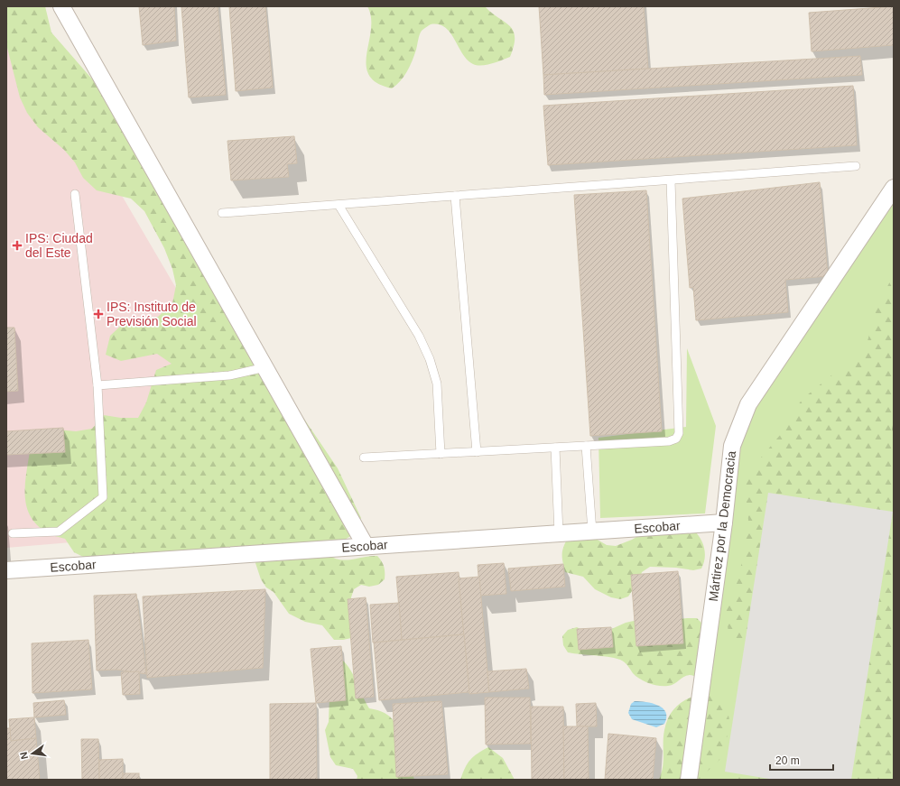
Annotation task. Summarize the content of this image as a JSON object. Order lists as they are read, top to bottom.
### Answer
{
  "streets": {
    "street": ["Mártirez por la Democracia", "Escobar"]
  },
  "crossings": [
    ["Mártirez por la Democracia", "Escobar"]
  ],
  "places": {
    "health": ["IPS: Ciudad del Este", "IPS: Instituto de Previsión Social"]
  },
  "scale_bar": "20 m",
  "north": "left"
}
